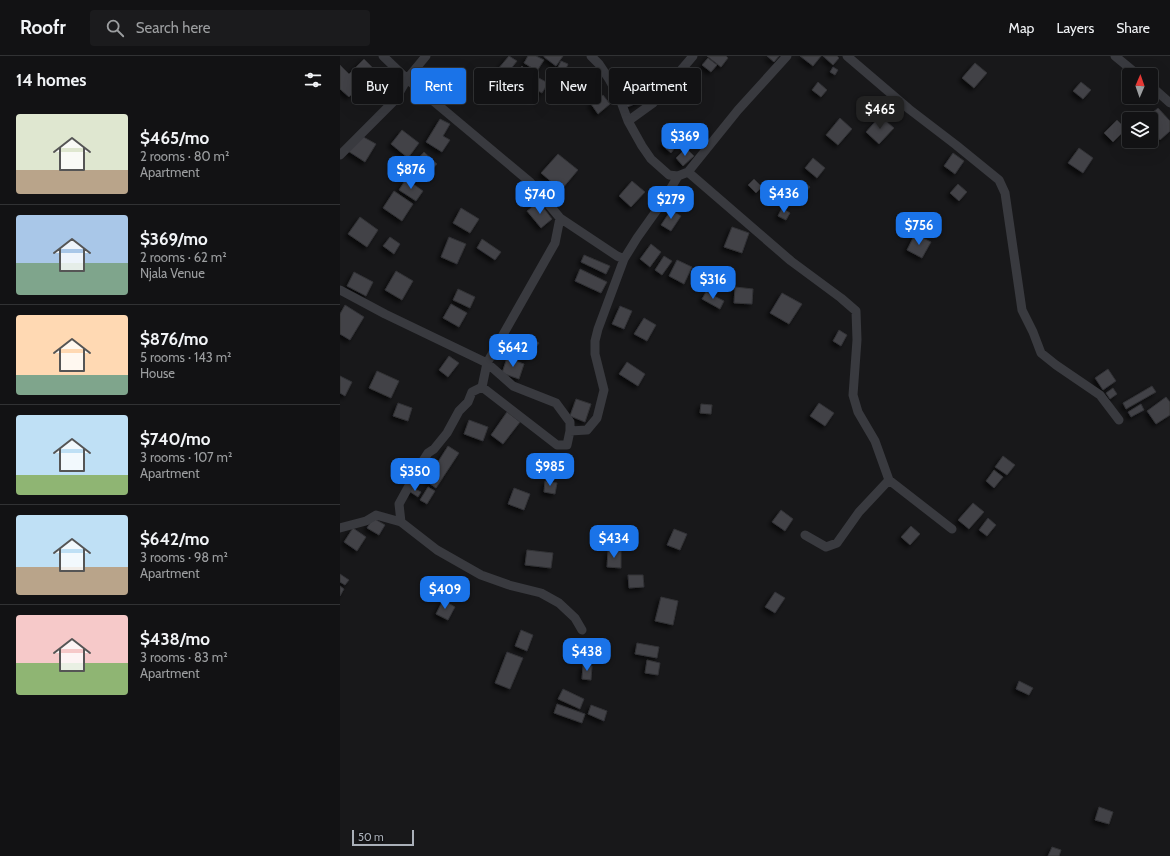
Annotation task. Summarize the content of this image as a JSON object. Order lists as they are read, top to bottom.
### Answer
{
  "scale_bar": "50 m",
  "north": "top",
  "page": {
    "header": "Roofr",
    "search": "Search here",
    "nav": ["Map", "Layers", "Share"],
    "heading": "14 homes",
    "chip": [
      "Buy",
      "Rent",
      "Filters",
      "New",
      "Apartment"
    ],
    "price": [
      "$465",
      "$369",
      "$876",
      "$436",
      "$740",
      "$279",
      "$756",
      "$316",
      "$642",
      "$985",
      "$350",
      "$434",
      "$409",
      "$438"
    ],
    "list": [
      {
        "name": "$465/mo",
        "note": "2 rooms · 80 m² · Apartment"
      },
      {
        "name": "$369/mo",
        "note": "2 rooms · 62 m² · Njala Venue"
      },
      {
        "name": "$876/mo",
        "note": "5 rooms · 143 m² · House"
      },
      {
        "name": "$740/mo",
        "note": "3 rooms · 107 m² · Apartment"
      },
      {
        "name": "$642/mo",
        "note": "3 rooms · 98 m² · Apartment"
      },
      {
        "name": "$438/mo",
        "note": "3 rooms · 83 m² · Apartment"
      }
    ],
    "scale": "50 m"
  }
}
